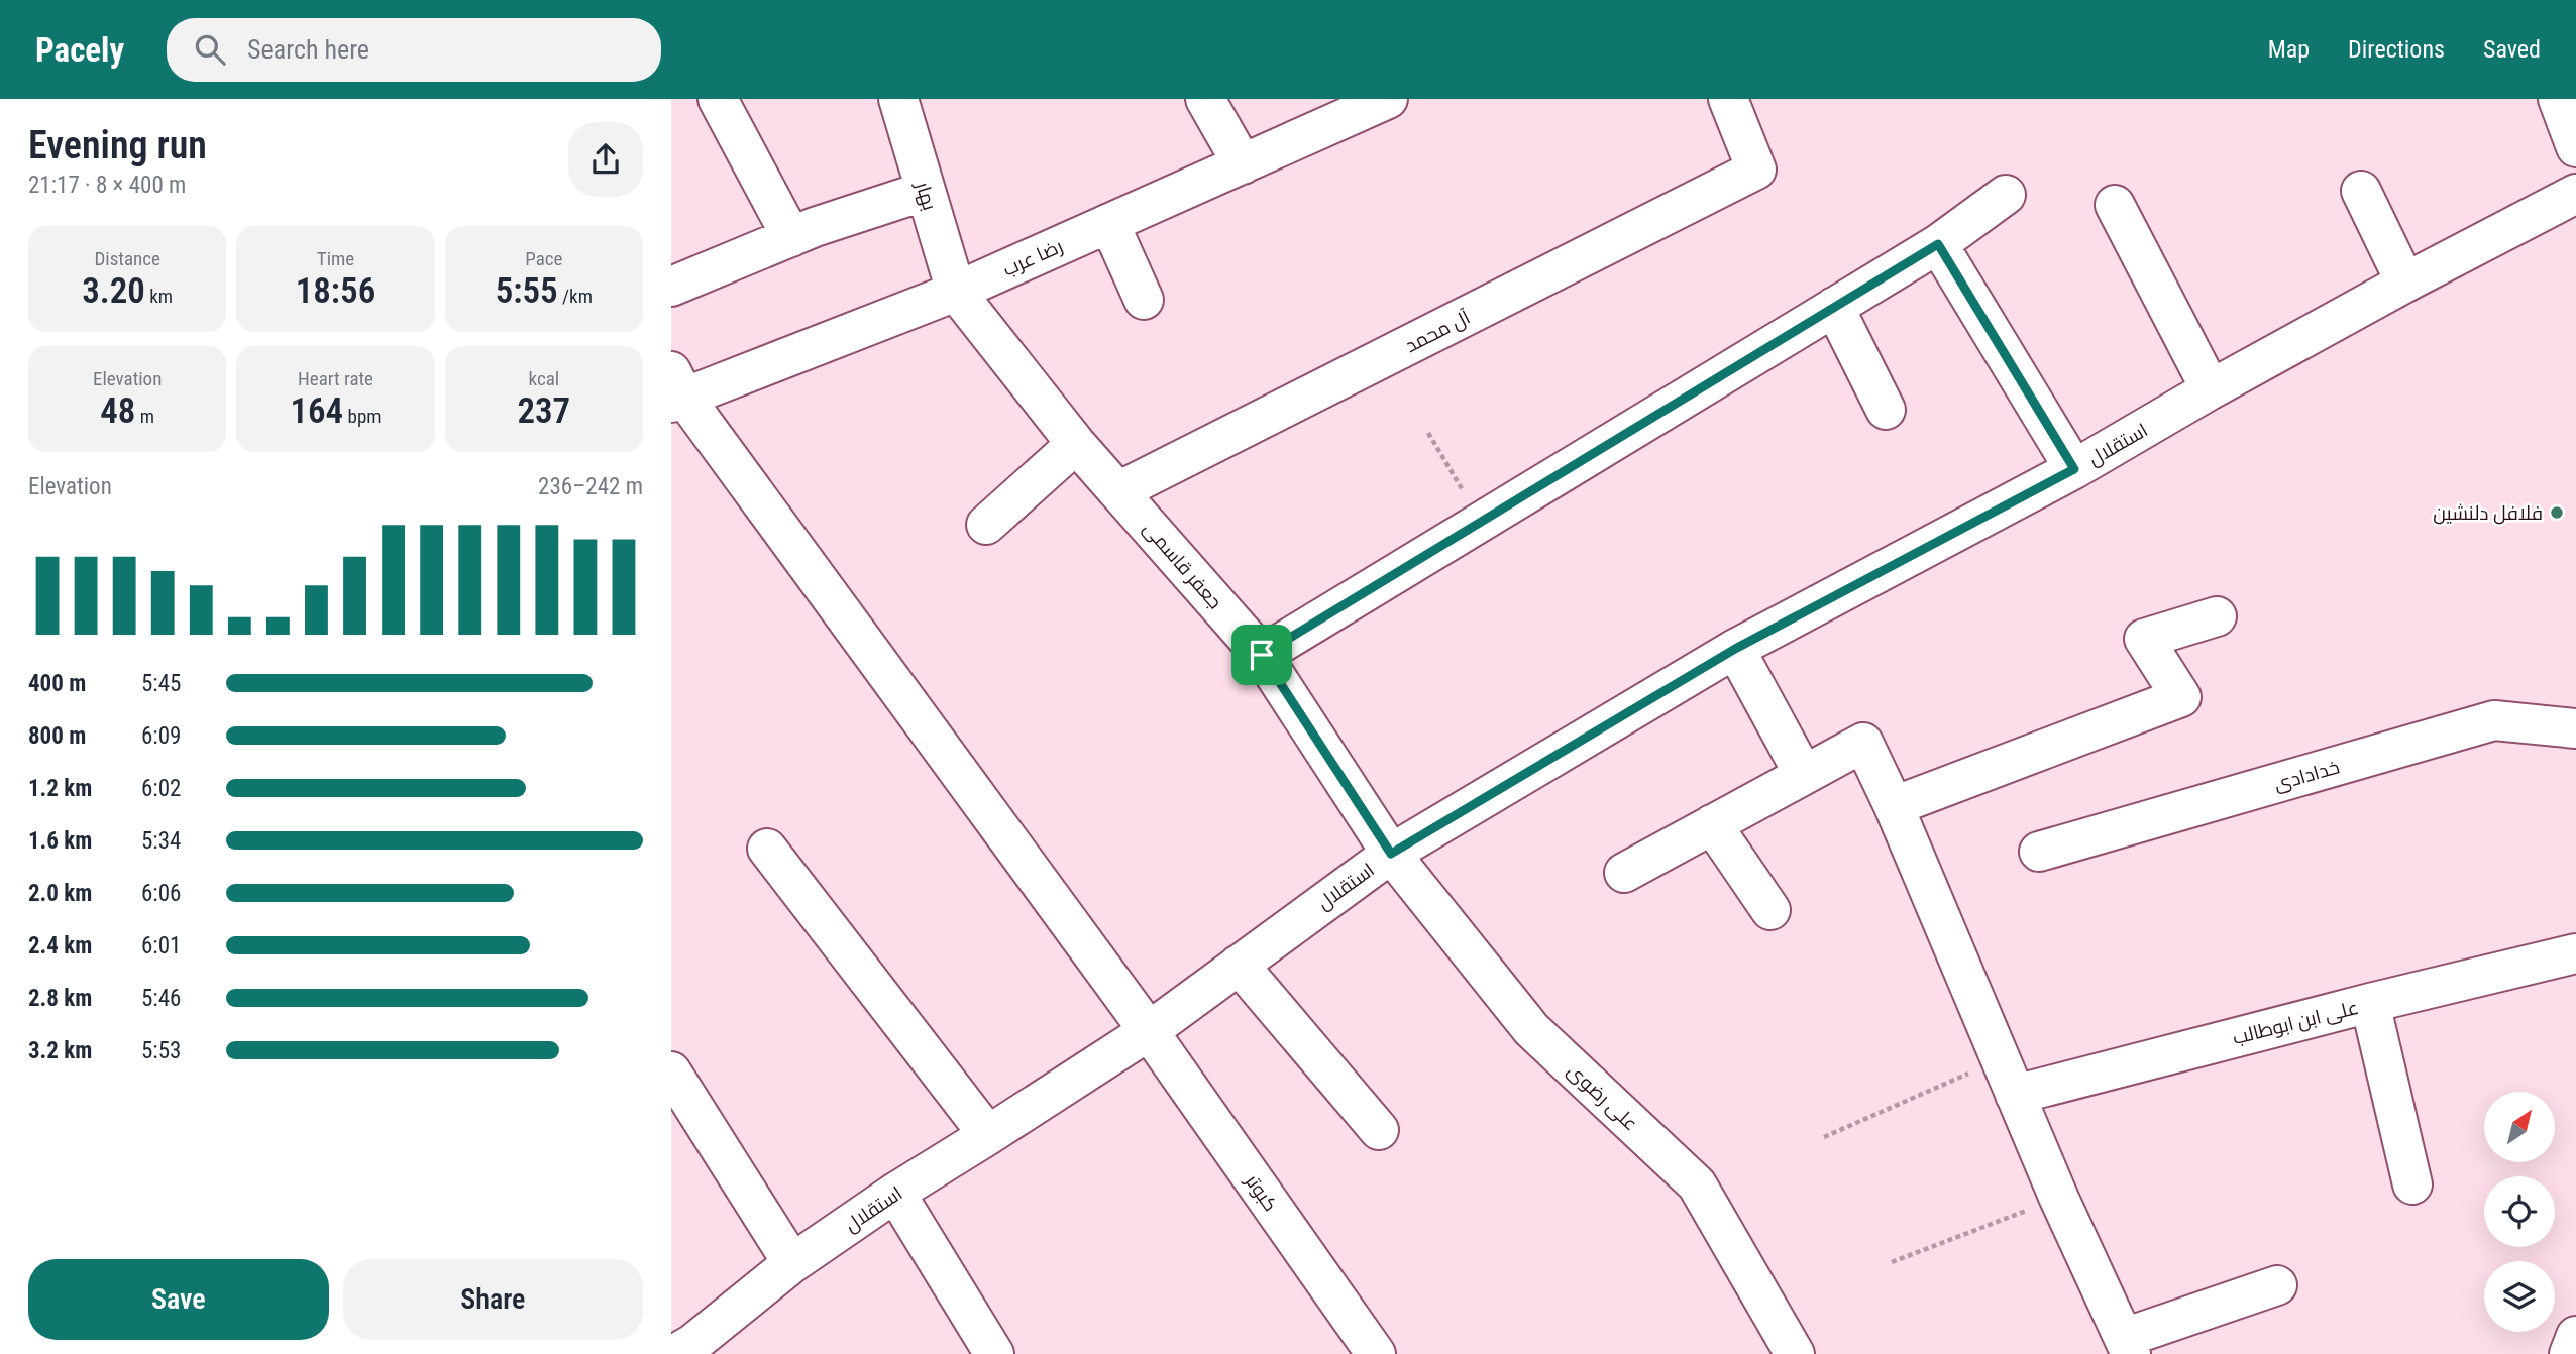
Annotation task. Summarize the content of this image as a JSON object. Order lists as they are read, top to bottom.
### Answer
{
  "streets": {
    "street": [
      "بهار",
      "رضا عرب",
      "آل محمد",
      "استقلال",
      "جعفر قاسمی",
      "خدادادی",
      "علی ابن ابوطالب",
      "علی رضوی",
      "کبوتر"
    ]
  },
  "crossings": [
    ["بهار", "رضا عرب"],
    ["بهار", "جعفر قاسمی"],
    ["رضا عرب", "جعفر قاسمی"],
    ["رضا عرب", "کبوتر"],
    ["آل محمد", "جعفر قاسمی"],
    ["استقلال", "جعفر قاسمی"],
    ["استقلال", "علی رضوی"],
    ["استقلال", "کبوتر"],
    ["جعفر قاسمی", "علی رضوی"]
  ],
  "places": ["فلافل دلنشین"],
  "north": "top right",
  "page": {
    "header": "Pacely",
    "search": "Search here",
    "nav": ["Map", "Directions", "Saved"],
    "heading": ["Evening run", "21:17 · 8 × 400 m"],
    "stats": [
      ["Distance", "3.20 km"],
      ["Time", "18:56"],
      ["Pace", "5:55 /km"],
      ["Elevation", "48 m"],
      ["Heart rate", "164 bpm"],
      ["kcal", "237"]
    ],
    "chart": ["Elevation", "236–242 m"],
    "list": [
      {
        "name": "400 m",
        "note": "5:45"
      },
      {
        "name": "800 m",
        "note": "6:09"
      },
      {
        "name": "1.2 km",
        "note": "6:02"
      },
      {
        "name": "1.6 km",
        "note": "5:34"
      },
      {
        "name": "2.0 km",
        "note": "6:06"
      },
      {
        "name": "2.4 km",
        "note": "6:01"
      },
      {
        "name": "2.8 km",
        "note": "5:46"
      },
      {
        "name": "3.2 km",
        "note": "5:53"
      }
    ],
    "buttons": ["Save", "Share"]
  }
}
